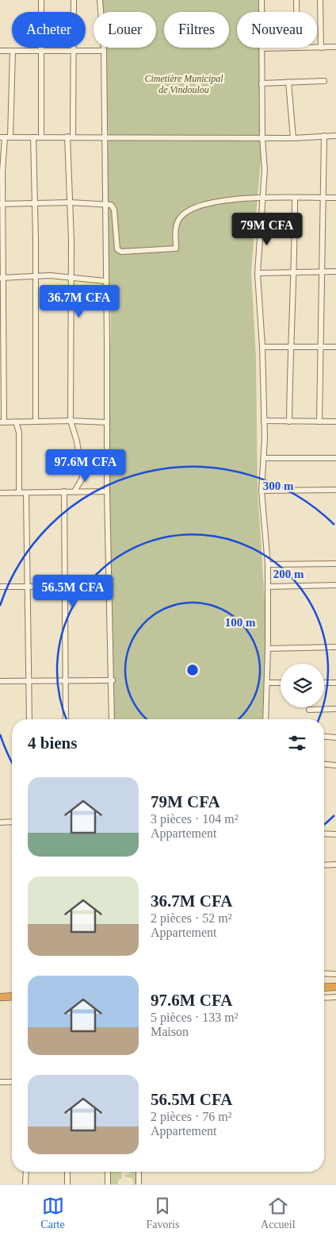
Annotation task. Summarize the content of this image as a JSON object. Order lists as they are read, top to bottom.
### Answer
{
  "parks": ["Cimetière Municipal de Vindoulou"],
  "page": {
    "chip": [
      "Acheter",
      "Louer",
      "Filtres",
      "Nouveau"
    ],
    "price": [
      "79M CFA",
      "36.7M CFA",
      "97.6M CFA",
      "56.5M CFA"
    ],
    "heading": "4 biens",
    "list": [
      {
        "name": "79M CFA",
        "note": "3 pièces · 104 m² · Appartement"
      },
      {
        "name": "36.7M CFA",
        "note": "2 pièces · 52 m² · Appartement"
      },
      {
        "name": "97.6M CFA",
        "note": "5 pièces · 133 m² · Maison"
      },
      {
        "name": "56.5M CFA",
        "note": "2 pièces · 76 m² · Appartement"
      }
    ],
    "tabs": ["Carte", "Favoris", "Accueil"]
  },
  "rings": ["300 m", "200 m", "100 m"]
}
